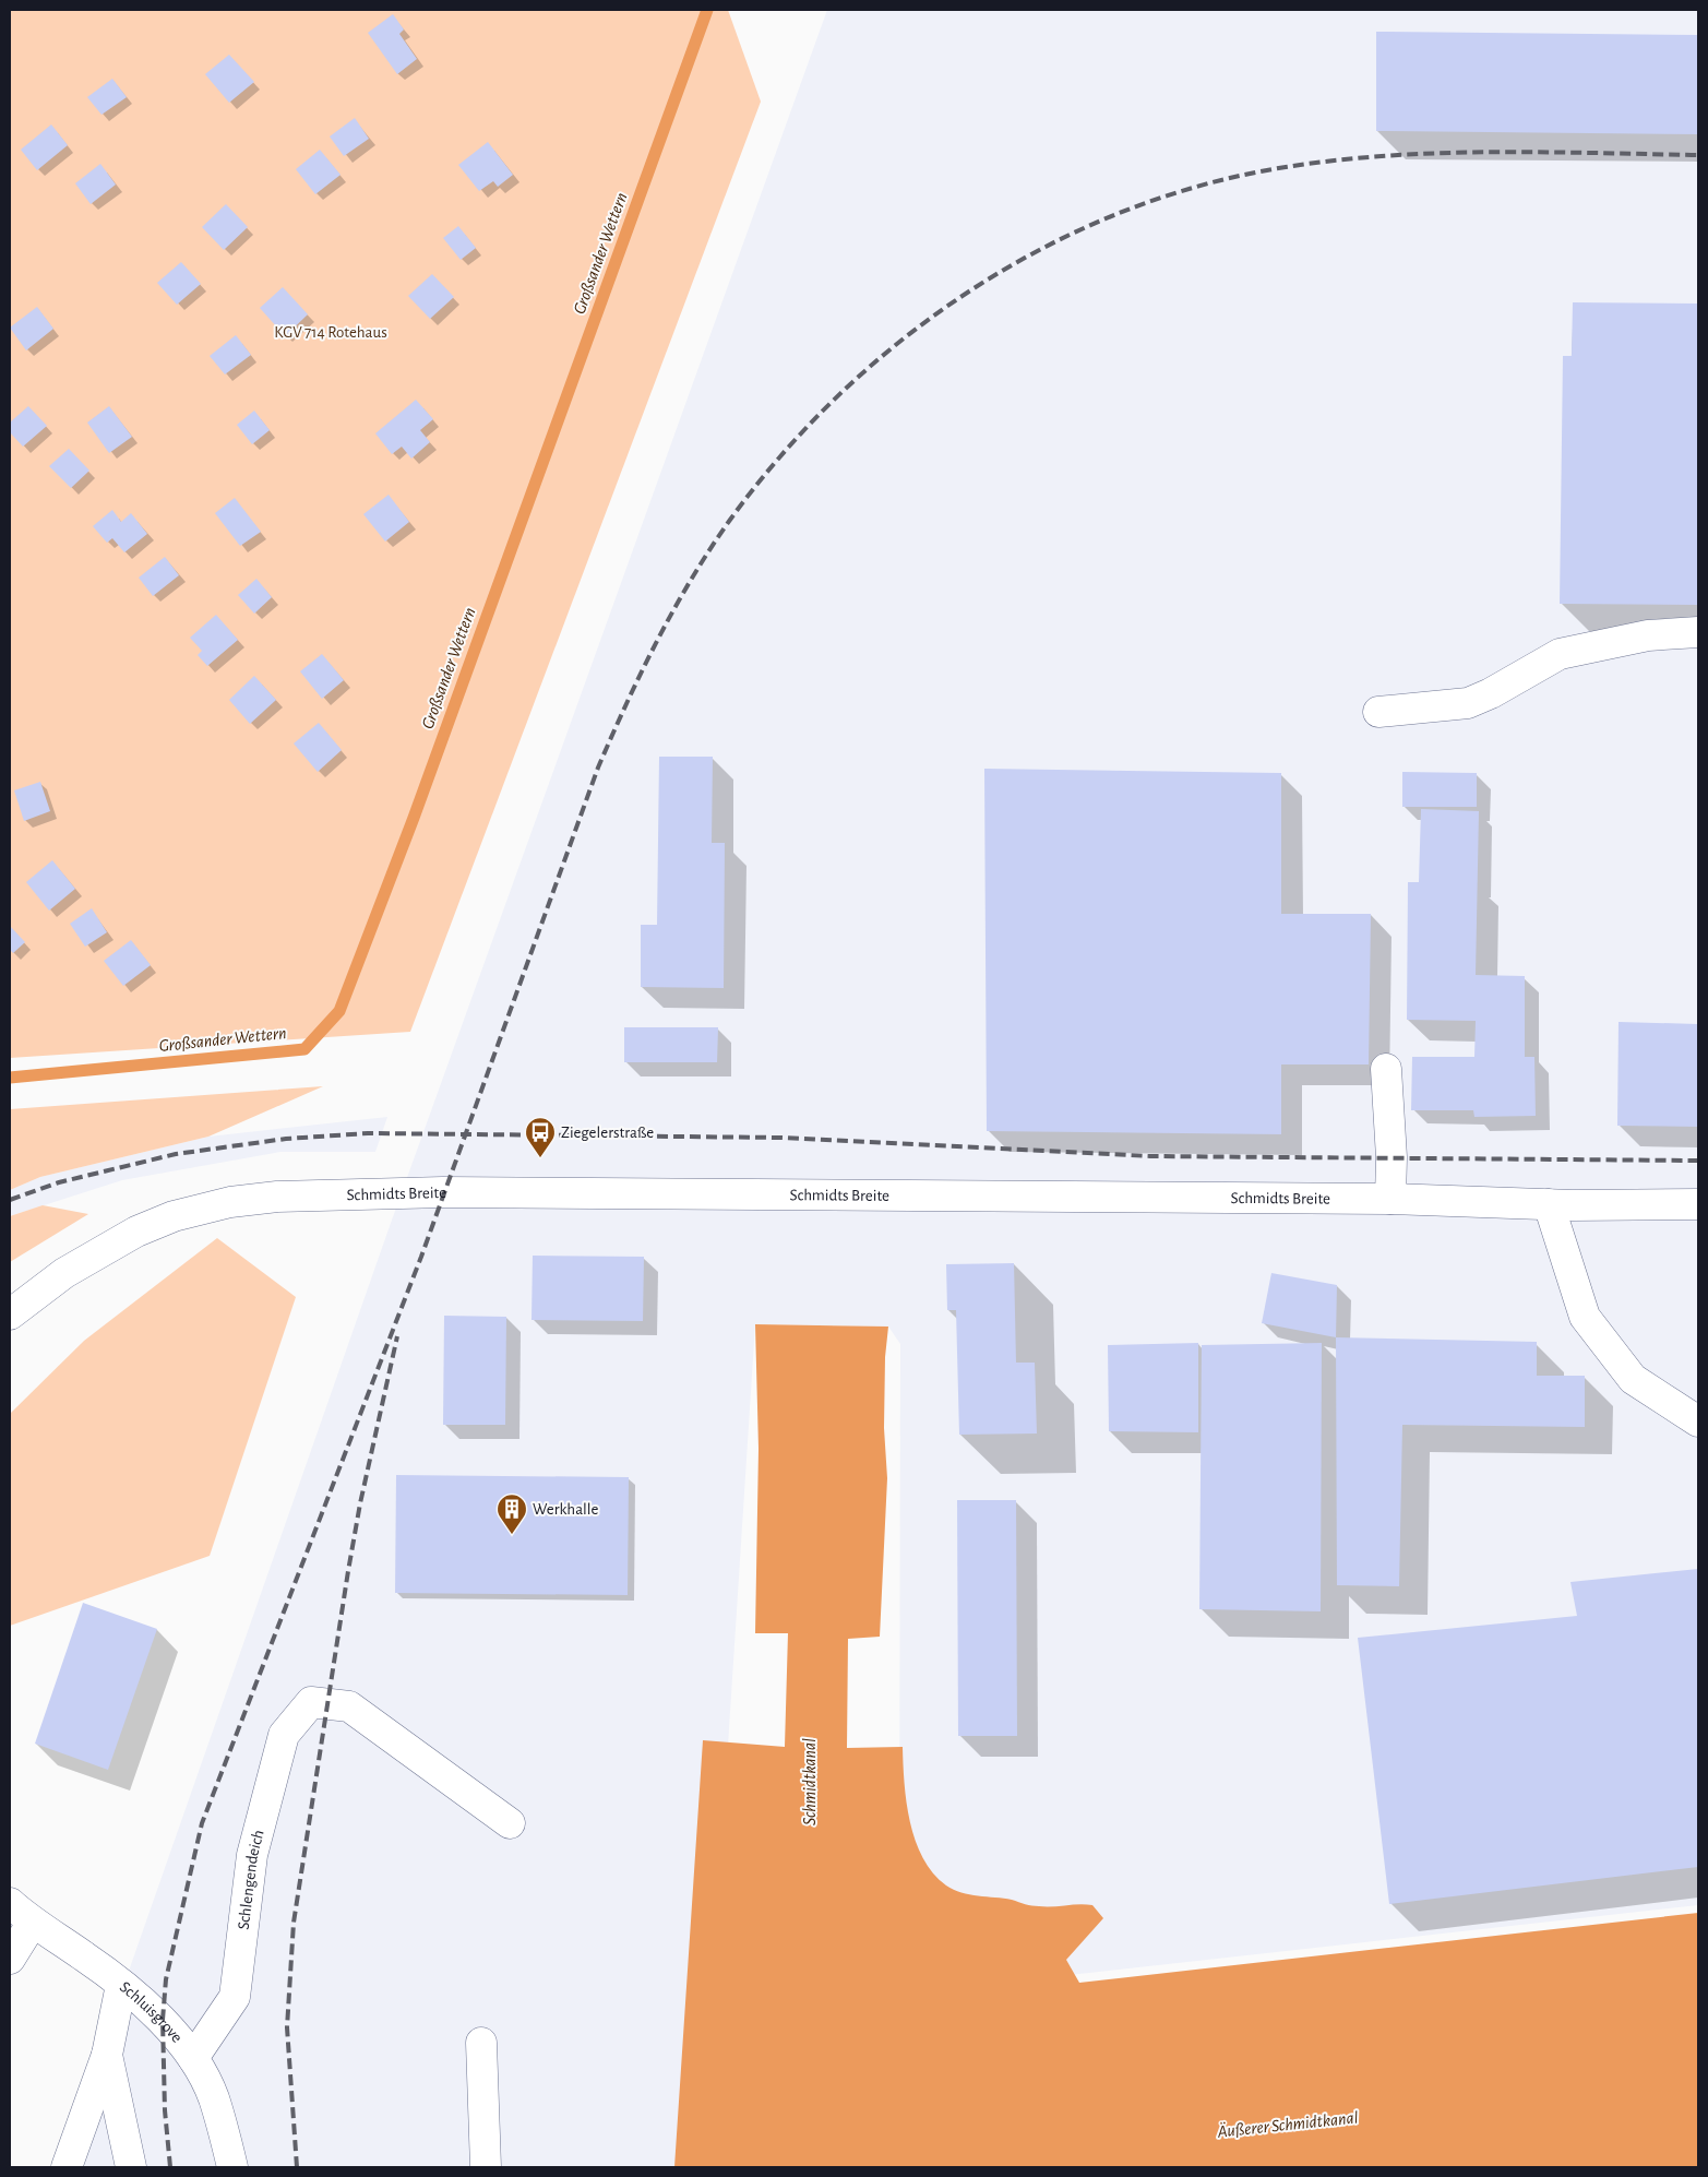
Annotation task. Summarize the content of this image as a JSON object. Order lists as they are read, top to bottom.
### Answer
{
  "streets": {
    "main road": ["Schmidts Breite", "Schlengendeich", "Schluisgrove"]
  },
  "crossings": [
    ["Schlengendeich", "Schluisgrove"]
  ],
  "water": ["Großsander Wettern", "Schmidtkanal", "Äußerer Schmidtkanal"],
  "parks": ["KGV 714 Rotehaus"],
  "places": {
    "bus stop": ["Ziegelerstraße"],
    "building": ["Werkhalle"]
  }
}
